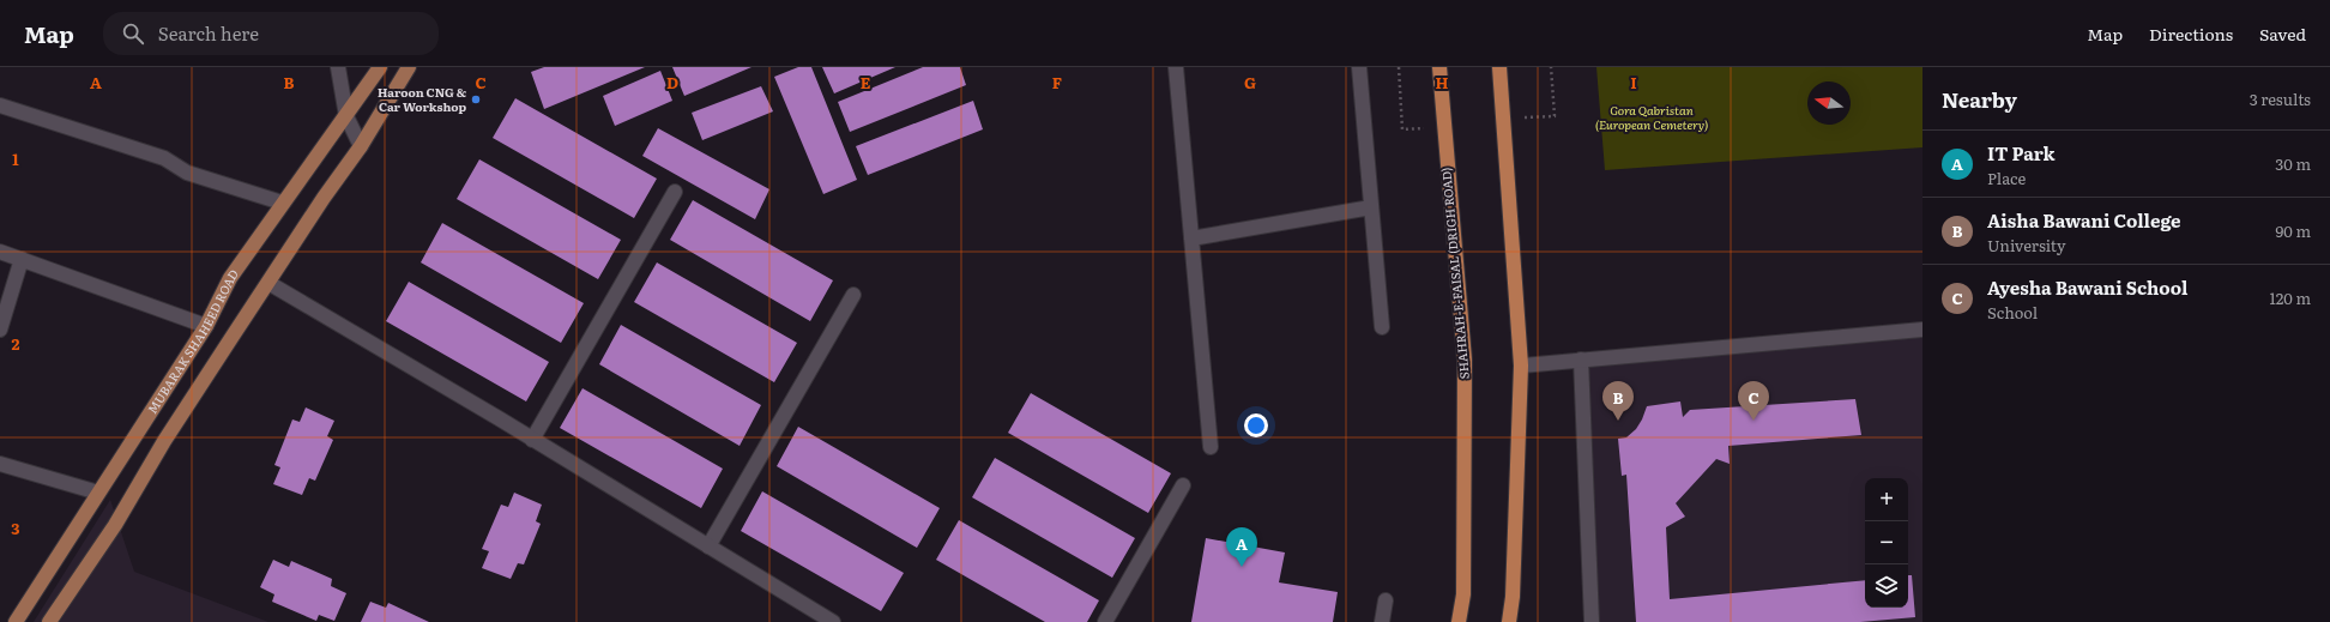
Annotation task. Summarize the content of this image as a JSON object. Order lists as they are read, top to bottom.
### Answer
{
  "streets": {
    "highway": ["SHAHRAH-E-FAISAL (DRIGH ROAD)"],
    "main road": ["MUBARAK SHAHEED ROAD"]
  },
  "parks": ["Gora Qabristan (European Cemetery)"],
  "places": ["Haroon CNG & Car Workshop"],
  "north": "left",
  "page": {
    "header": "Map",
    "search": "Search here",
    "nav": ["Map", "Directions", "Saved"],
    "heading": ["Nearby", "3 results"],
    "list": [
      {
        "mark": "A",
        "name": "IT Park",
        "note": "Place",
        "value": "30 m"
      },
      {
        "mark": "B",
        "name": "Aisha Bawani College",
        "note": "University",
        "value": "90 m"
      },
      {
        "mark": "C",
        "name": "Ayesha Bawani School",
        "note": "School",
        "value": "120 m"
      }
    ],
    "pins": ["B", "C", "A"],
    "map_buttons": ["+", "−"]
  },
  "grid": {
    "columns": [
      "A",
      "B",
      "C",
      "D",
      "E",
      "F",
      "G",
      "H",
      "I"
    ],
    "rows": ["1", "2", "3"]
  }
}
